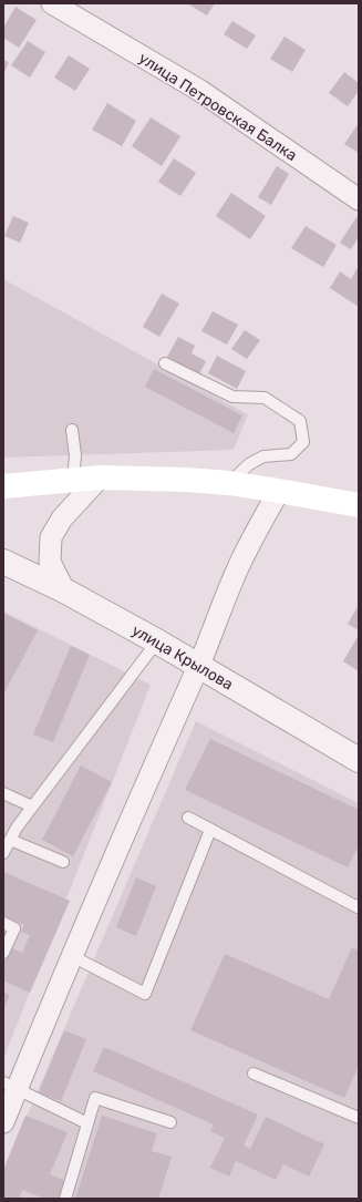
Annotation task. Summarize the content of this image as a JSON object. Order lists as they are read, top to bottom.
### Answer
{
  "streets": {
    "street": ["улица Петровская Балка", "улица Крылова"]
  }
}
